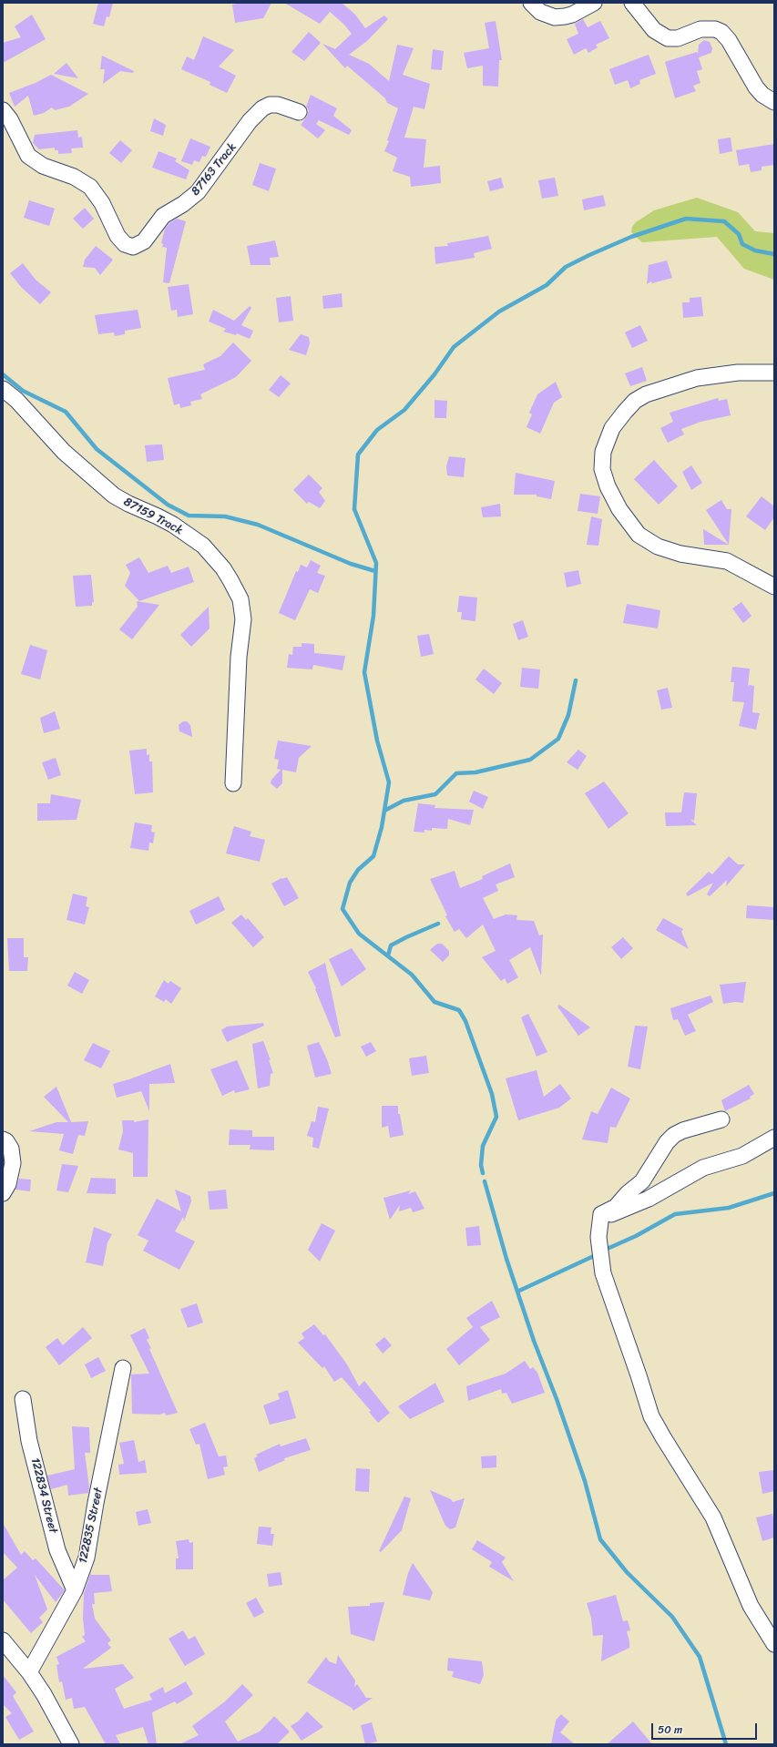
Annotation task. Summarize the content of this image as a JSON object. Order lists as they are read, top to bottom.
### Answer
{
  "streets": {
    "street": [
      "87163 Track",
      "87159 Track",
      "122834 Street",
      "122835 Street"
    ]
  },
  "crossings": [
    ["122834 Street", "122835 Street"]
  ],
  "scale_bar": "50 m"
}
